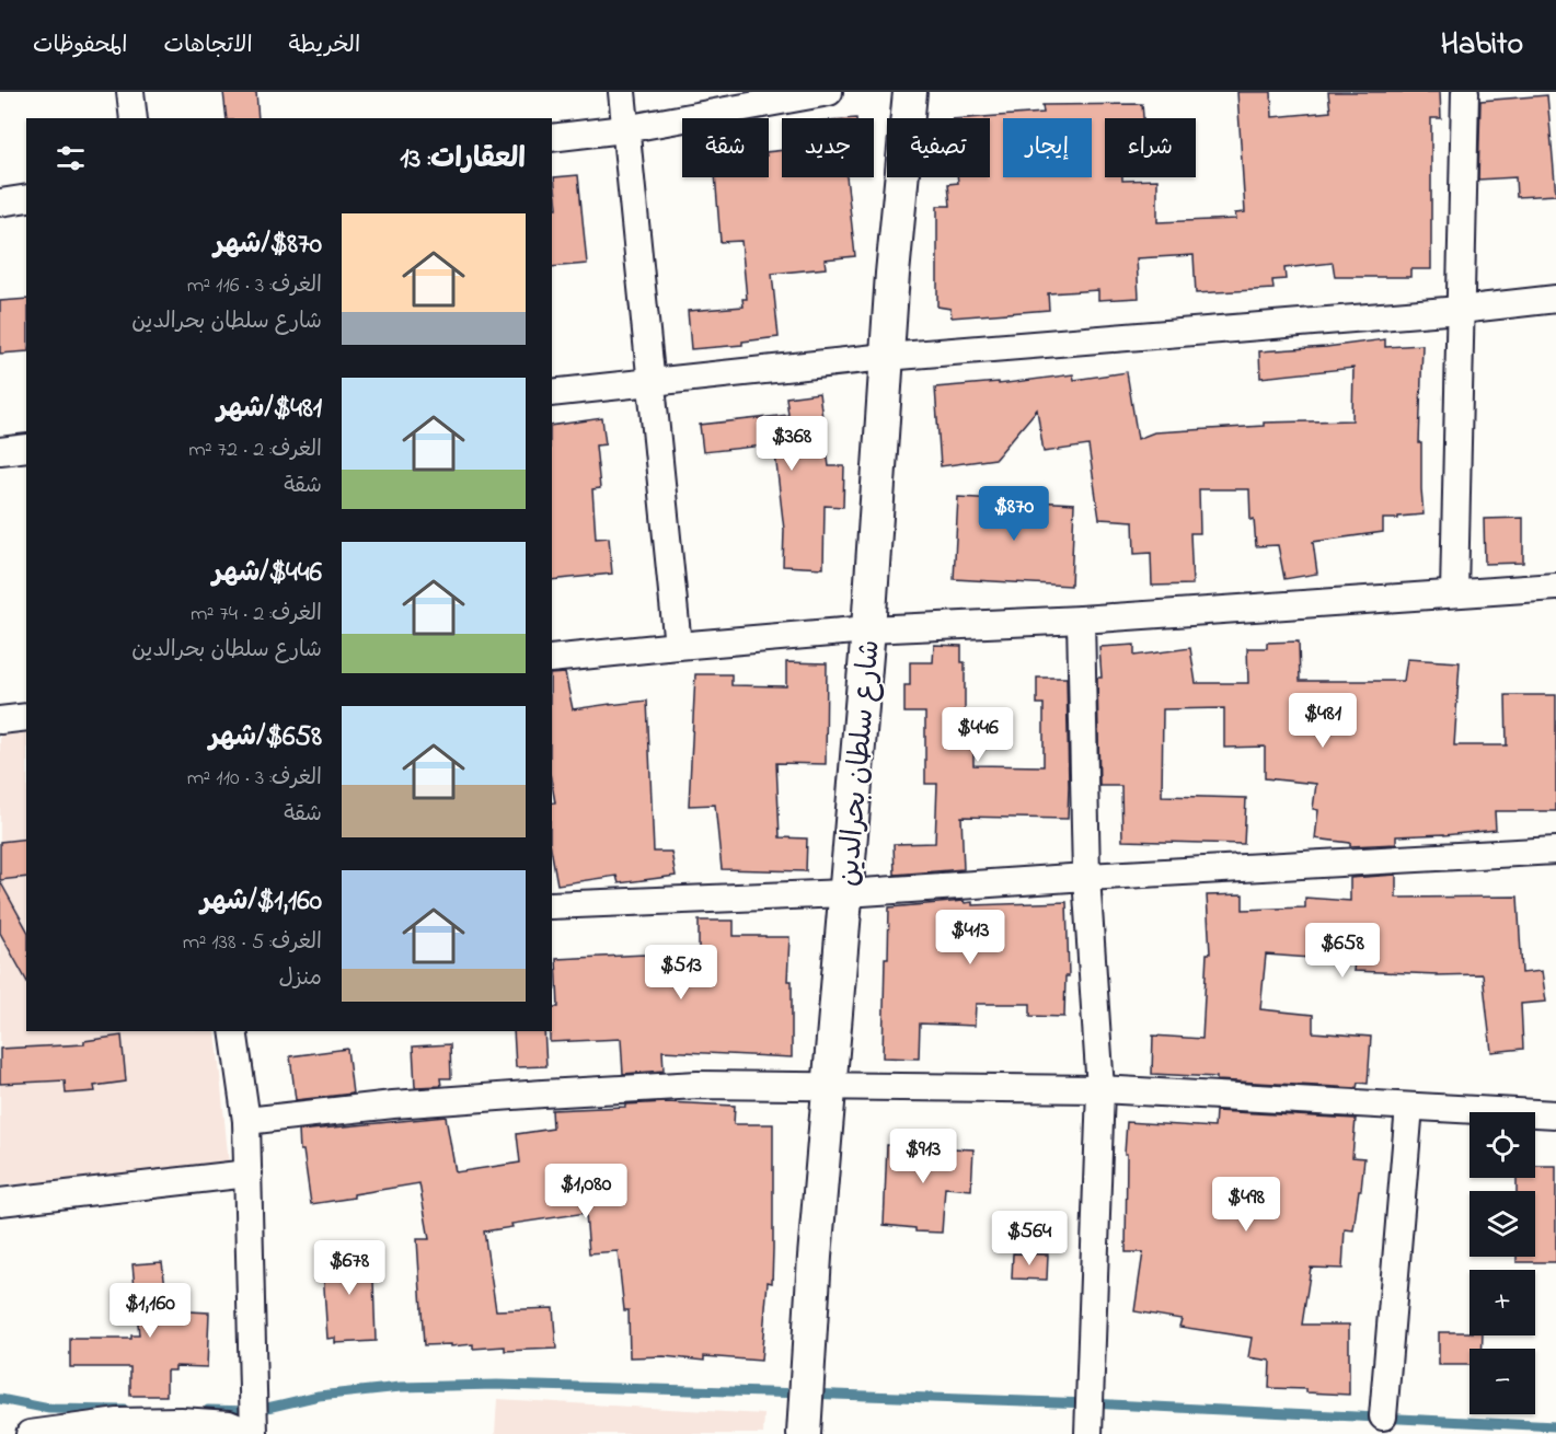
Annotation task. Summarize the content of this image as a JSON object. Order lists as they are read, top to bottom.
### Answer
{
  "streets": {
    "street": ["شارع سلطان بحرالدين"]
  },
  "page": {
    "header": "Habito",
    "nav": ["الخريطة", "الاتجاهات", "المحفوظات"],
    "chip": [
      "شراء",
      "إيجار",
      "تصفية",
      "جديد",
      "شقة"
    ],
    "heading": "العقارات: 13",
    "list": [
      {
        "name": "$870/شهر",
        "note": "الغرف: 3 · 116 m² · شارع سلطان بحرالدين"
      },
      {
        "name": "$481/شهر",
        "note": "الغرف: 2 · 72 m² · شقة"
      },
      {
        "name": "$446/شهر",
        "note": "الغرف: 2 · 74 m² · شارع سلطان بحرالدين"
      },
      {
        "name": "$658/شهر",
        "note": "الغرف: 3 · 110 m² · شقة"
      },
      {
        "name": "$1,160/شهر",
        "note": "الغرف: 5 · 138 m² · منزل"
      }
    ],
    "price": [
      "$368",
      "$870",
      "$481",
      "$446",
      "$413",
      "$658",
      "$513",
      "$913",
      "$1,080",
      "$498",
      "$564",
      "$678",
      "$1,160"
    ],
    "map_buttons": ["+", "−"]
  }
}
